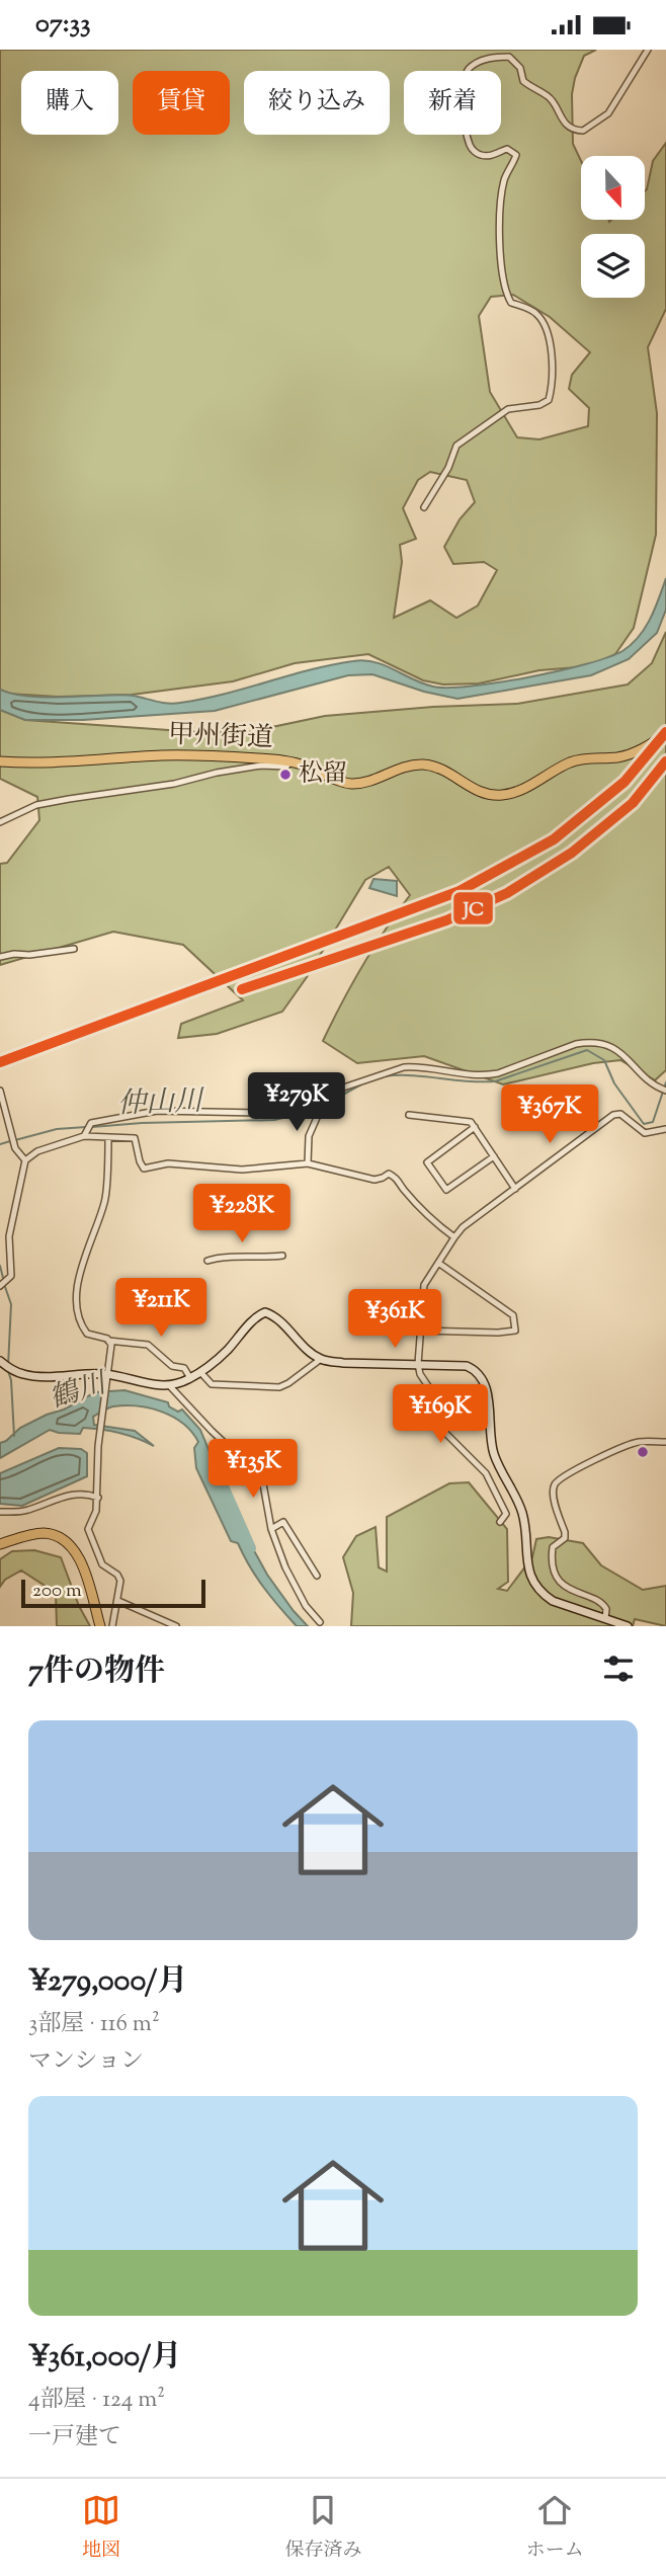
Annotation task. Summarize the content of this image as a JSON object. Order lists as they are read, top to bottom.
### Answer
{
  "streets": {
    "highway": ["甲州街道"]
  },
  "water": ["仲山川", "鶴川"],
  "places": ["松留"],
  "lines": ["transit line JC"],
  "scale_bar": "200 m",
  "north": "bottom",
  "page": {
    "status": "07:33",
    "chip": [
      "購入",
      "賃貸",
      "絞り込み",
      "新着"
    ],
    "price": [
      "¥279K",
      "¥367K",
      "¥228K",
      "¥211K",
      "¥361K",
      "¥169K",
      "¥135K"
    ],
    "scale": "200 m",
    "heading": "7件の物件",
    "list": [
      {
        "name": "¥279,000/月",
        "note": "3部屋 · 116 m² · マンション"
      },
      {
        "name": "¥361,000/月",
        "note": "4部屋 · 124 m² · 一戸建て"
      }
    ],
    "tabs": ["地図", "保存済み", "ホーム"]
  }
}
